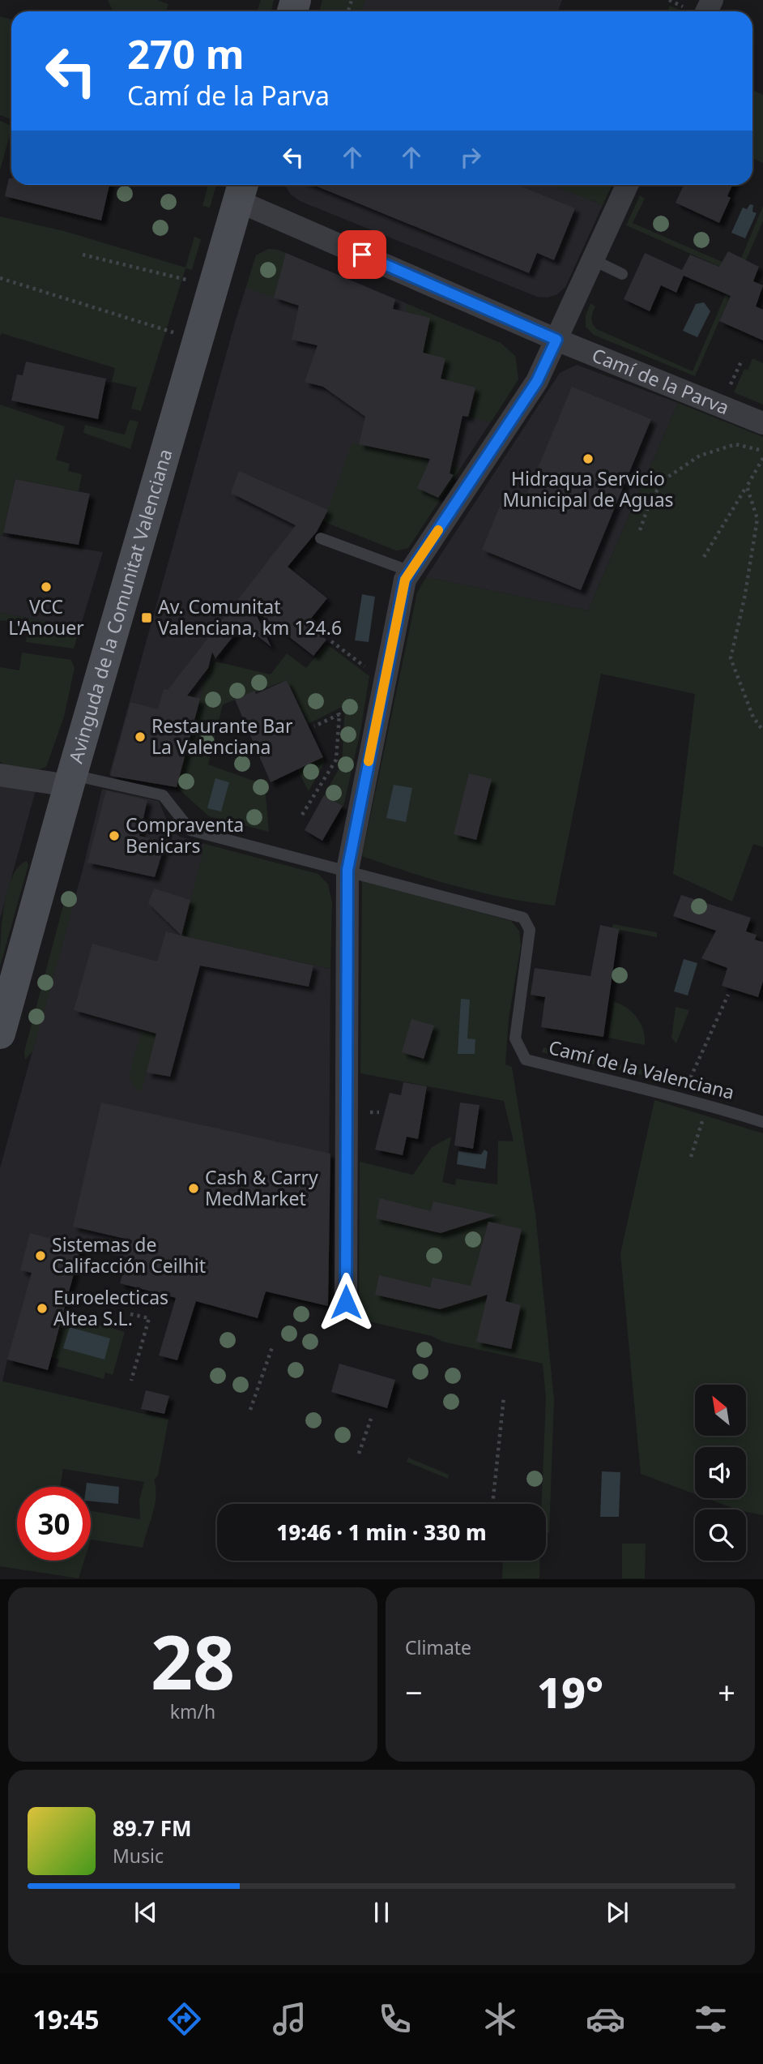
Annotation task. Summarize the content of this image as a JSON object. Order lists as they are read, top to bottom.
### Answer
{
  "streets": {
    "main road": ["Avinguda de la Comunitat Valenciana"],
    "street": ["Camí de la Parva"],
    "lane": ["Camí de la Valenciana"]
  },
  "crossings": [
    ["Camí de la Parva", "Avinguda de la Comunitat Valenciana"],
    ["Avinguda de la Comunitat Valenciana", "Camí de la Valenciana"]
  ],
  "places": {
    "other": [
      "Hidraqua Servicio Municipal de Aguas",
      "VCC L'Anouer",
      "Restaurante Bar La Valenciana",
      "Compraventa Benicars",
      "Cash & Carry MedMarket",
      "Sistemas de Califacción Ceilhit",
      "Euroelecticas Altea S.L."
    ],
    "transit": ["Av. Comunitat Valenciana, km 124.6"]
  },
  "north": "top left",
  "page": {
    "turn": ["270 m", "Camí de la Parva"],
    "limit": "30",
    "trip": "19:46 · 1 min · 330 m",
    "tile": [
      ["28", "km/h"],
      "Climate"
    ],
    "heat": ["−", "19°", "+"],
    "song": ["89.7 FM", "Music"],
    "tabs": "19:45"
  }
}
